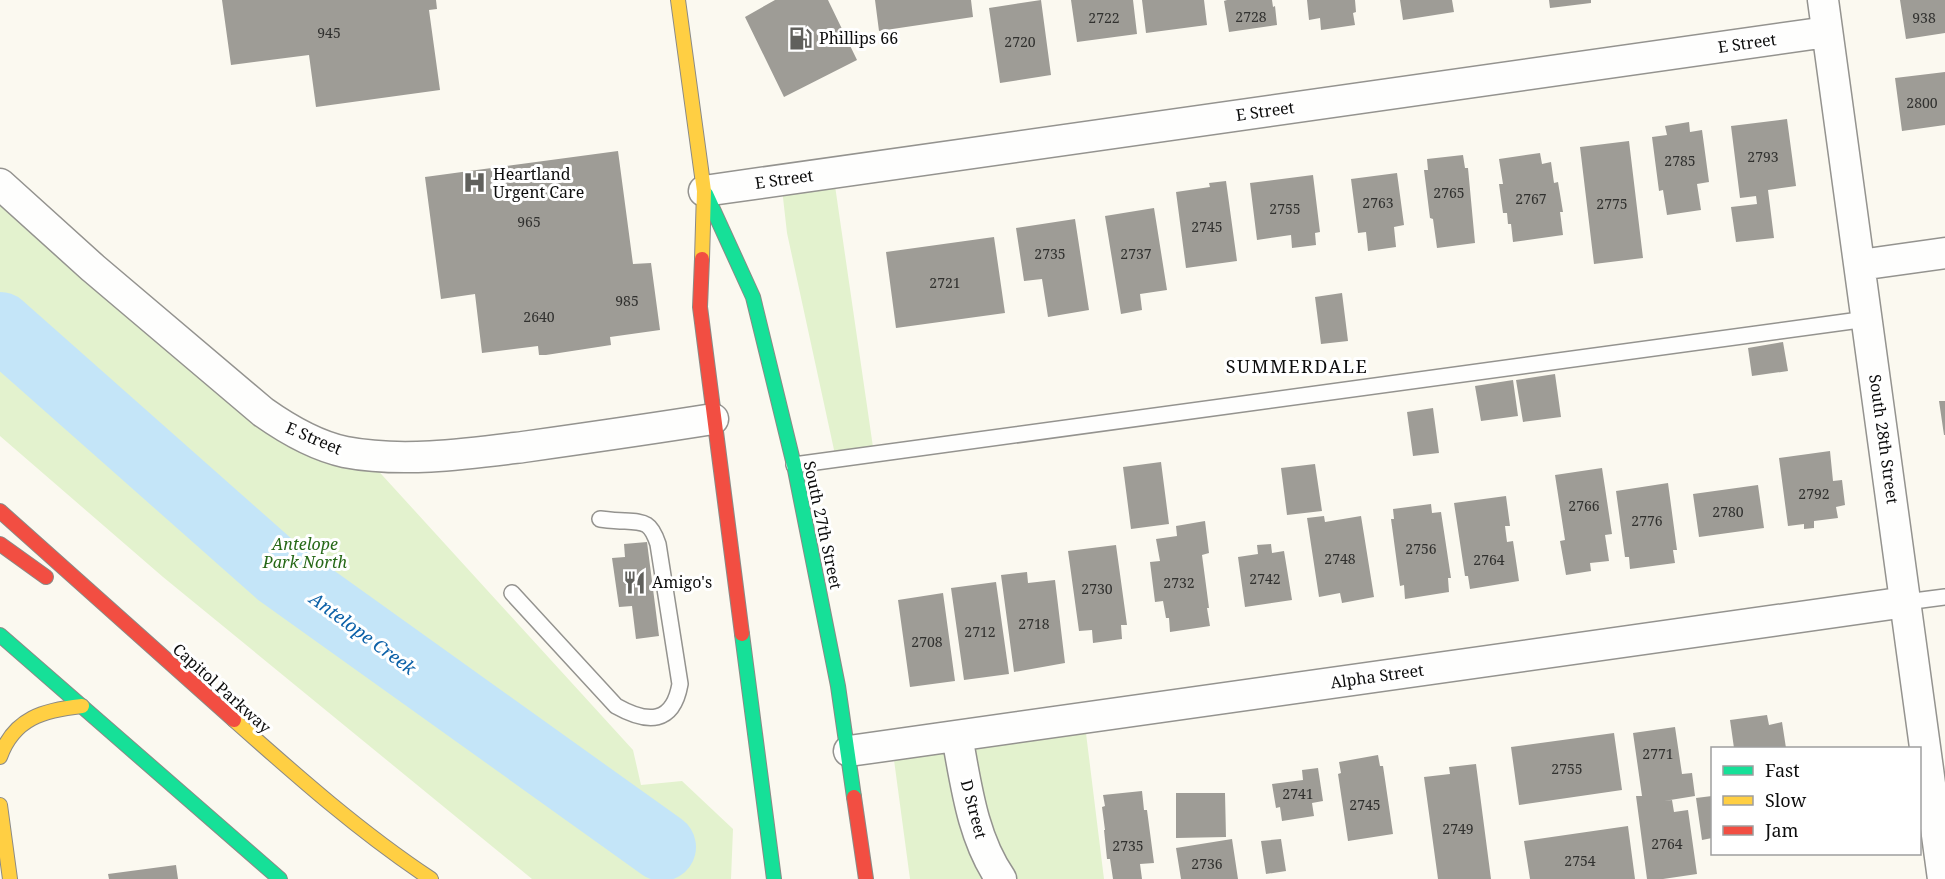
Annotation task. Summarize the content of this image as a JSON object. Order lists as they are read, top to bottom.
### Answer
{
  "streets": {
    "main road": ["South 27th Street", "Capitol Parkway"],
    "street": [
      "E Street",
      "South 28th Street",
      "Alpha Street",
      "D Street"
    ]
  },
  "crossings": [
    ["E Street", "South 28th Street"],
    ["E Street", "South 27th Street"],
    ["South 28th Street", "Alpha Street"],
    ["South 27th Street", "Alpha Street"],
    ["Alpha Street", "D Street"]
  ],
  "districts": ["SUMMERDALE"],
  "water": ["Antelope Creek"],
  "parks": ["Antelope Park North"],
  "places": {
    "fuel station": ["Phillips 66"],
    "hospital": ["Heartland Urgent Care"],
    "restaurant": ["Amigo's"]
  },
  "house_numbers": [
    "2728",
    "2722",
    "938",
    "945",
    "2720",
    "2800",
    "2793",
    "2785",
    "2765",
    "2767",
    "2763",
    "2775",
    "2755",
    "965",
    "2745",
    "2735",
    "2737",
    "2721",
    "985",
    "2640",
    "2792",
    "2766",
    "2780",
    "2776",
    "2756",
    "2748",
    "2764",
    "2742",
    "2732",
    "2730",
    "2718",
    "2712",
    "2708",
    "2771",
    "2755",
    "2741",
    "2745",
    "2749",
    "2764",
    "2735",
    "2754",
    "2736"
  ],
  "legend": ["Fast", "Slow", "Jam"]
}
